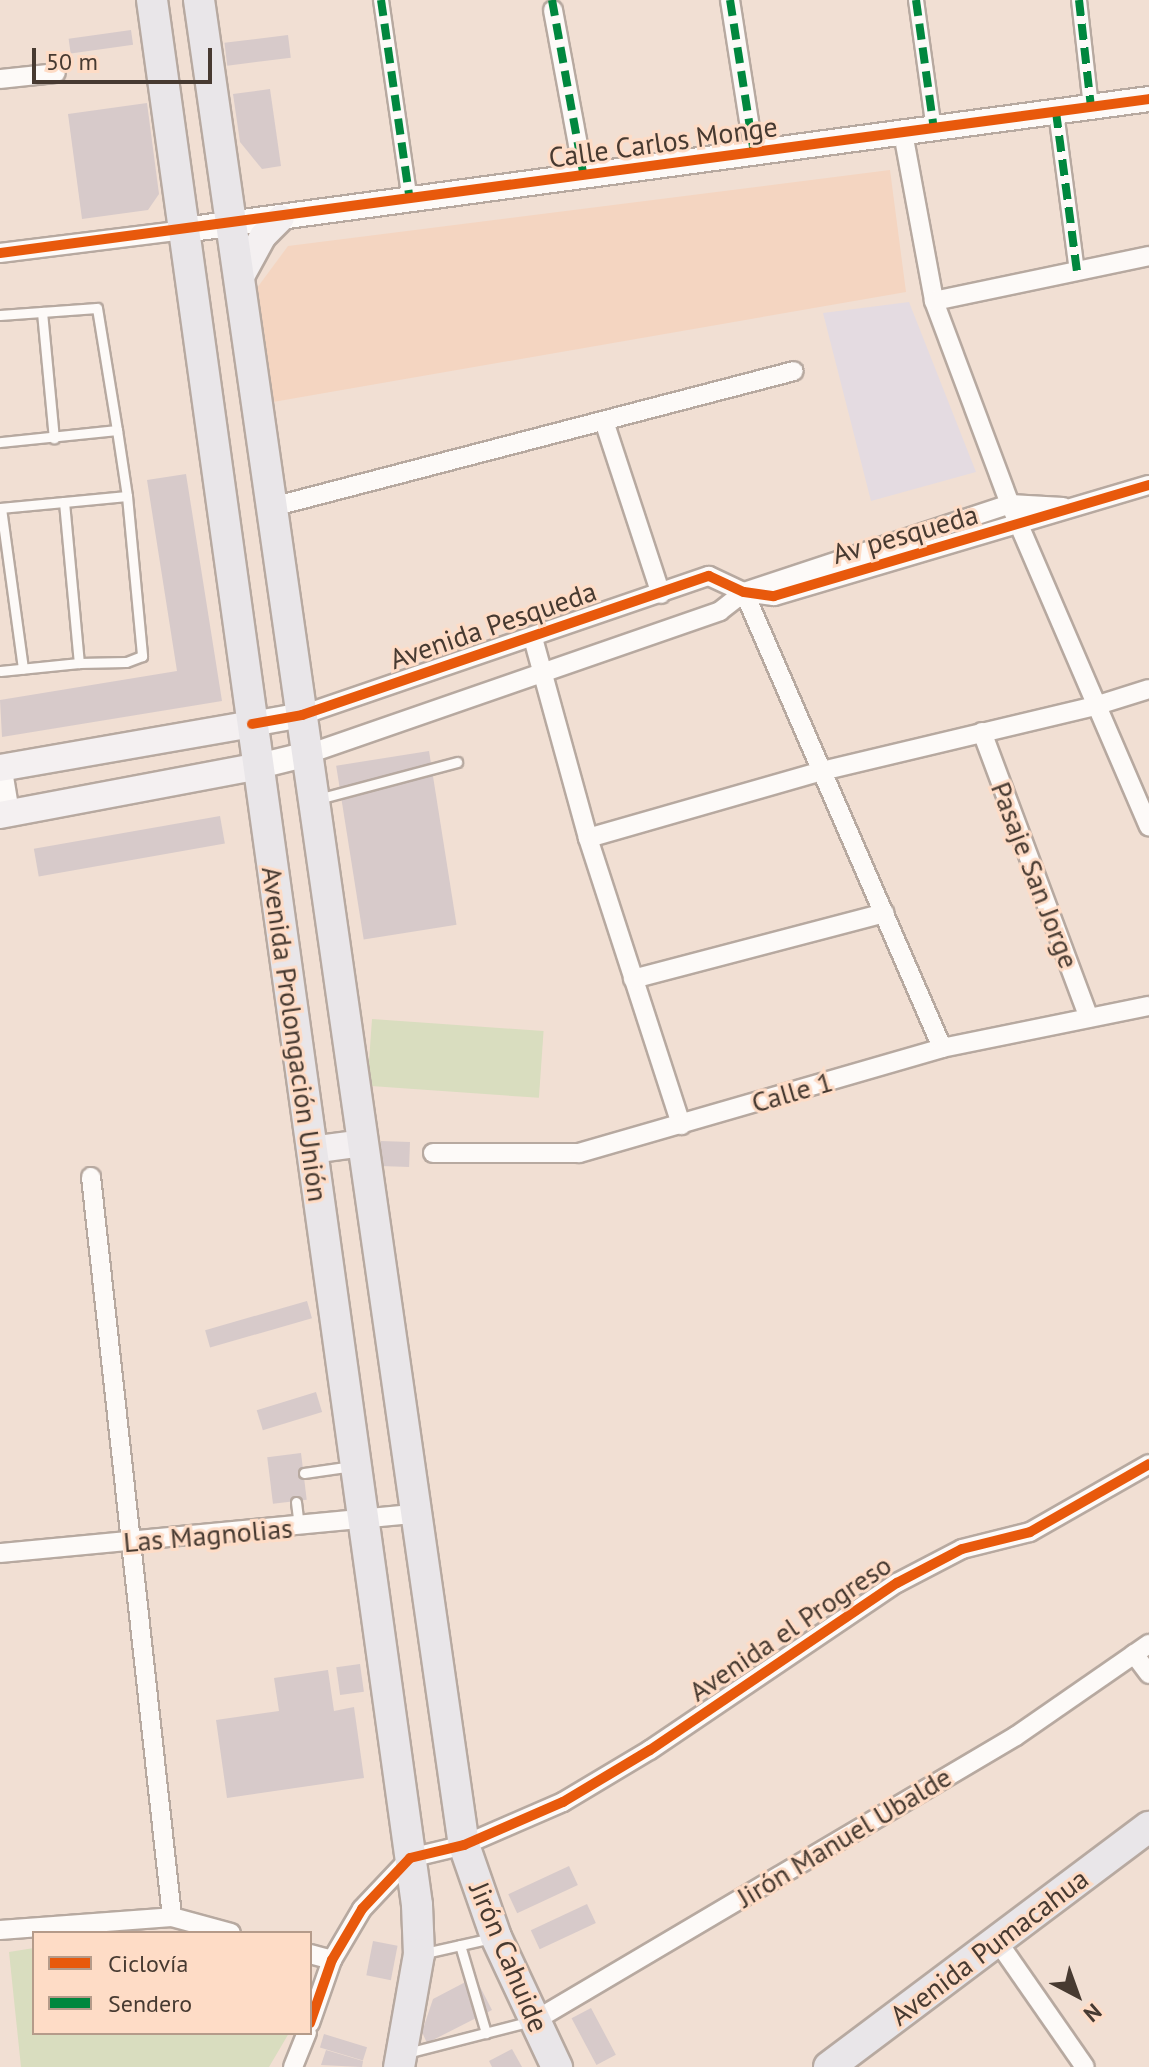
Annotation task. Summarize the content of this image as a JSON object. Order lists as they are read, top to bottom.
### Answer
{
  "streets": {
    "main road": [
      "Avenida Pesqueda",
      "Avenida Prolongación Unión",
      "Avenida Pumacahua",
      "Jirón Cahuide"
    ],
    "street": [
      "Calle Carlos Monge",
      "Av pesqueda",
      "Pasaje San Jorge",
      "Calle 1",
      "Las Magnolias",
      "Avenida el Progreso",
      "Jirón Manuel Ubalde"
    ]
  },
  "crossings": [
    ["Calle Carlos Monge", "Avenida Prolongación Unión"],
    ["Av pesqueda", "Avenida Pesqueda"],
    ["Avenida Pesqueda", "Avenida Prolongación Unión"],
    ["Pasaje San Jorge", "Calle 1"],
    ["Avenida Prolongación Unión", "Las Magnolias"],
    ["Avenida Prolongación Unión", "Avenida el Progreso"],
    ["Avenida Prolongación Unión", "Jirón Cahuide"],
    ["Avenida el Progreso", "Jirón Cahuide"],
    ["Jirón Manuel Ubalde", "Jirón Cahuide"]
  ],
  "legend": ["Ciclovía", "Sendero"],
  "scale_bar": "50 m",
  "north": "bottom right"
}
